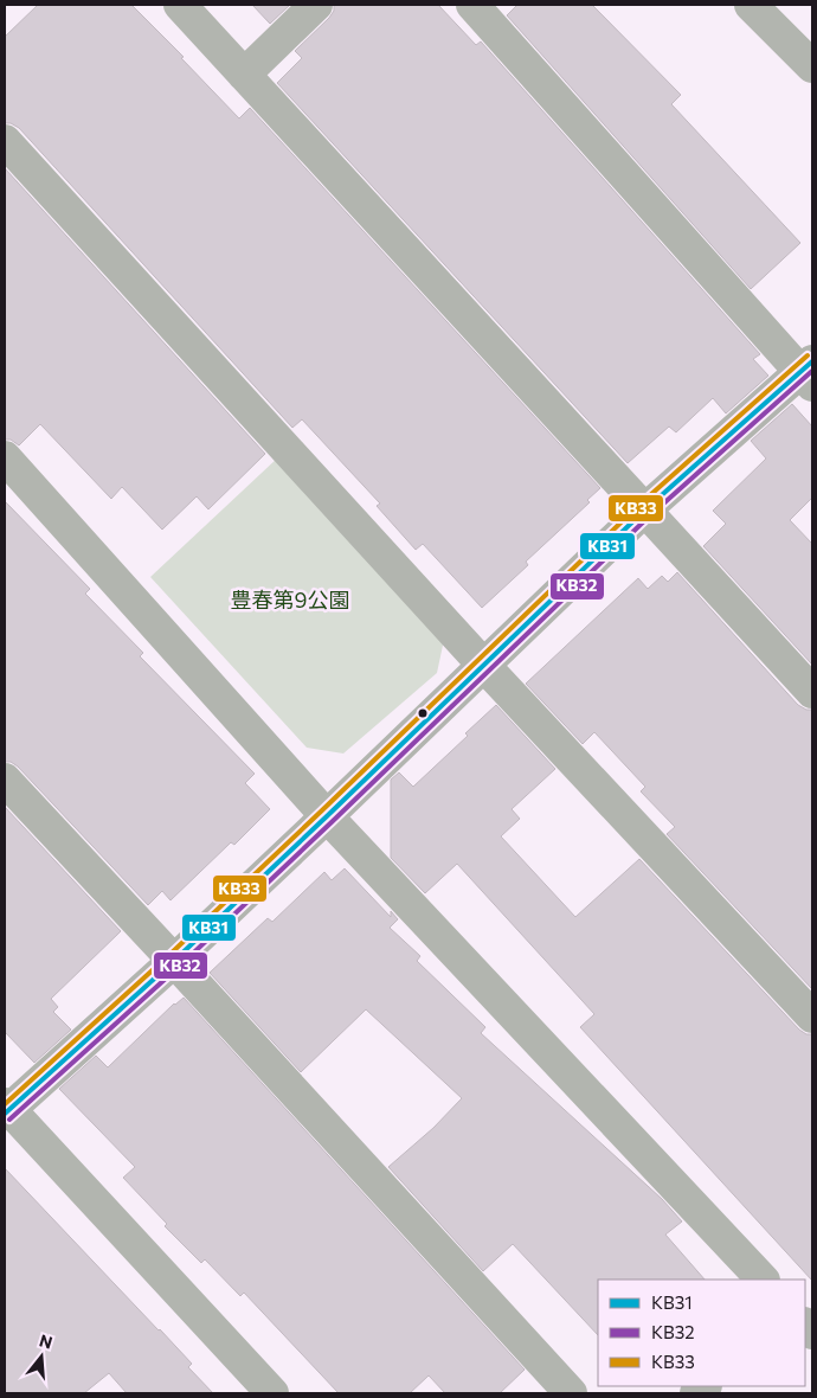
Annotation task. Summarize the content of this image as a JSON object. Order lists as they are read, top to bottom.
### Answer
{
  "parks": ["豊春第9公園"],
  "lines": ["transit line KB33", "transit line KB31", "transit line KB32"],
  "legend": ["KB31", "KB32", "KB33"],
  "north": "top"
}
